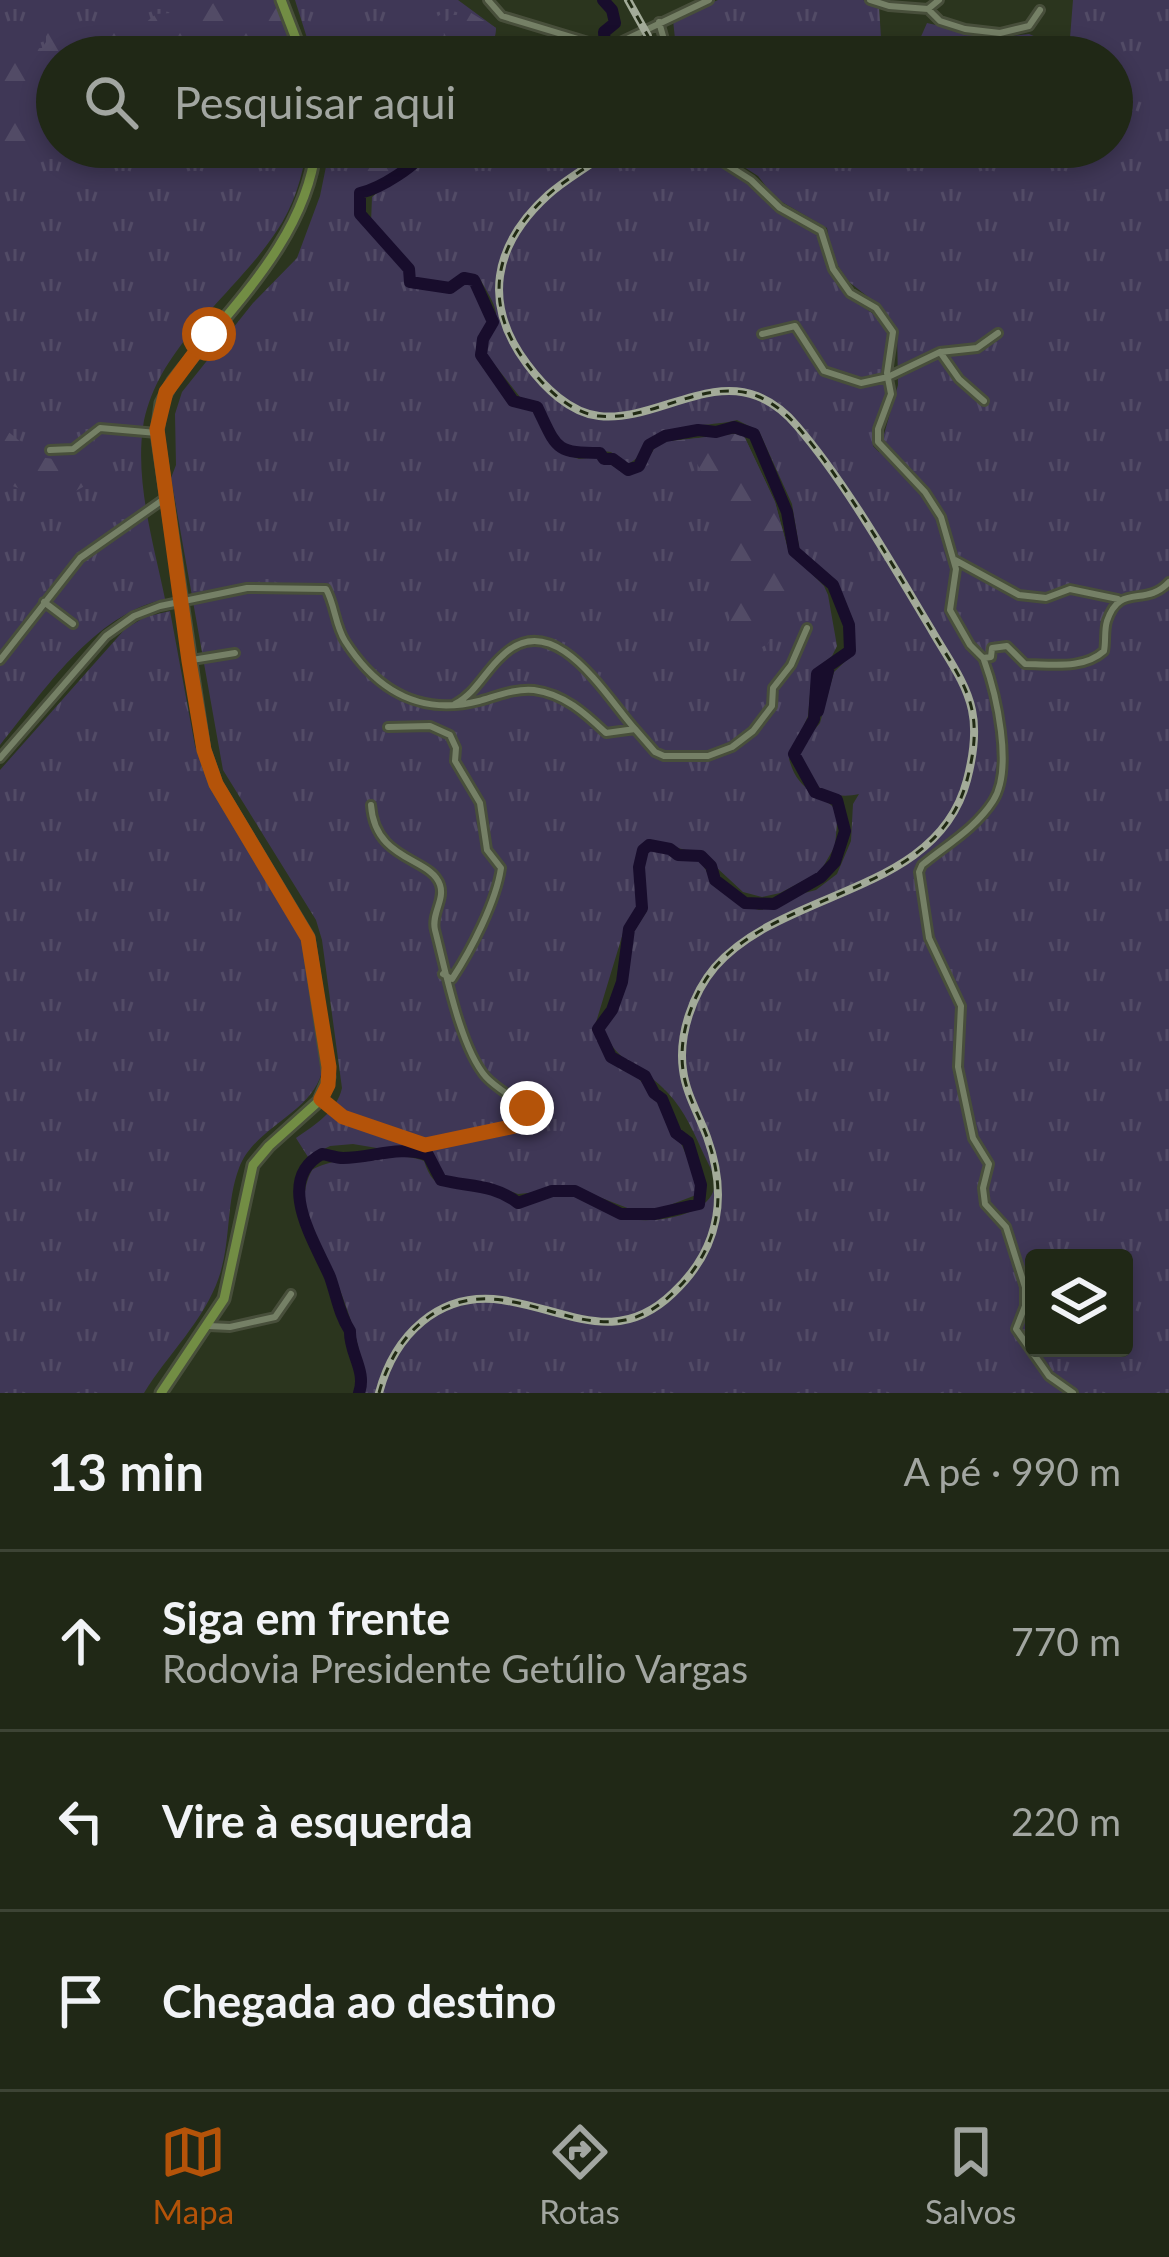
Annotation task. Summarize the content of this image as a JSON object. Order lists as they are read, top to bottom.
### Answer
{
  "page": {
    "search": "Pesquisar aqui",
    "heading": ["13 min", "A pé · 990 m"],
    "list": [
      ["Siga em frente", "Rodovia Presidente Getúlio Vargas", "770 m"],
      ["Vire à esquerda", "220 m"],
      "Chegada ao destino"
    ],
    "nav": ["Mapa", "Rotas", "Salvos"]
  }
}
